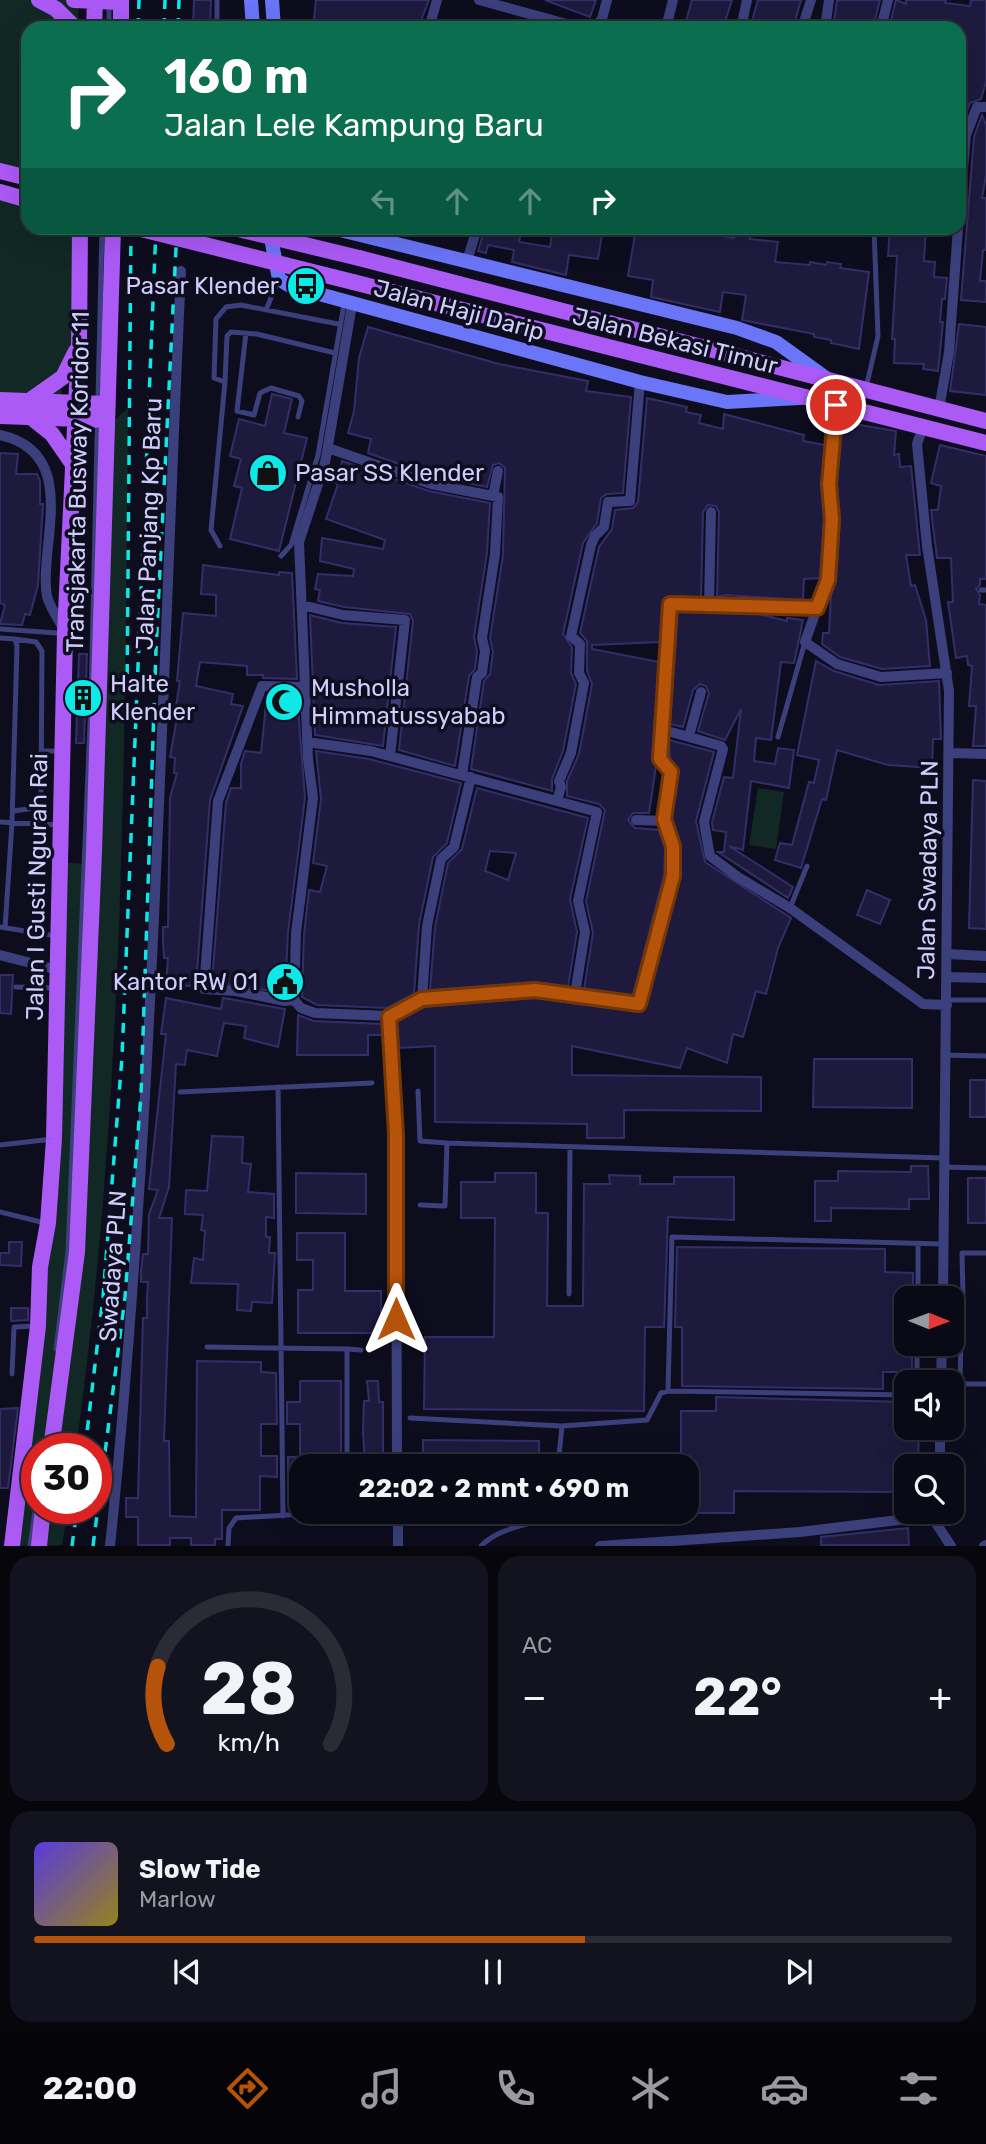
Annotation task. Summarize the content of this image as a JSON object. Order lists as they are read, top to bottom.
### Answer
{
  "streets": {
    "main road": ["Jalan Haji Darip", "Jalan Bekasi Timur", "Jalan I Gusti Ngurah Rai"],
    "street": ["Jalan Panjang Kp Baru", "Jalan Swadaya PLN", "Swadaya PLN"],
    "lane": ["Transjakarta Busway Koridor 11"]
  },
  "crossings": [
    ["Jalan Haji Darip", "Jalan Bekasi Timur"],
    ["Jalan Bekasi Timur", "Jalan Swadaya PLN"],
    ["Jalan Panjang Kp Baru", "Swadaya PLN"]
  ],
  "places": {
    "bus stop": ["Pasar Klender"],
    "shop": ["Pasar SS Klender"],
    "building": ["Halte Klender"],
    "mosque": ["Musholla Himmatussyabab"],
    "public building": ["Kantor RW 01"]
  },
  "north": "right",
  "page": {
    "turn": ["160 m", "Jalan Lele Kampung Baru"],
    "limit": "30",
    "trip": "22:02 · 2 mnt · 690 m",
    "tile": "AC",
    "heat": ["−", "22°", "+"],
    "song": ["Slow Tide", "Marlow"],
    "tabs": "22:00",
    "gauge": ["28", "km/h"]
  }
}
